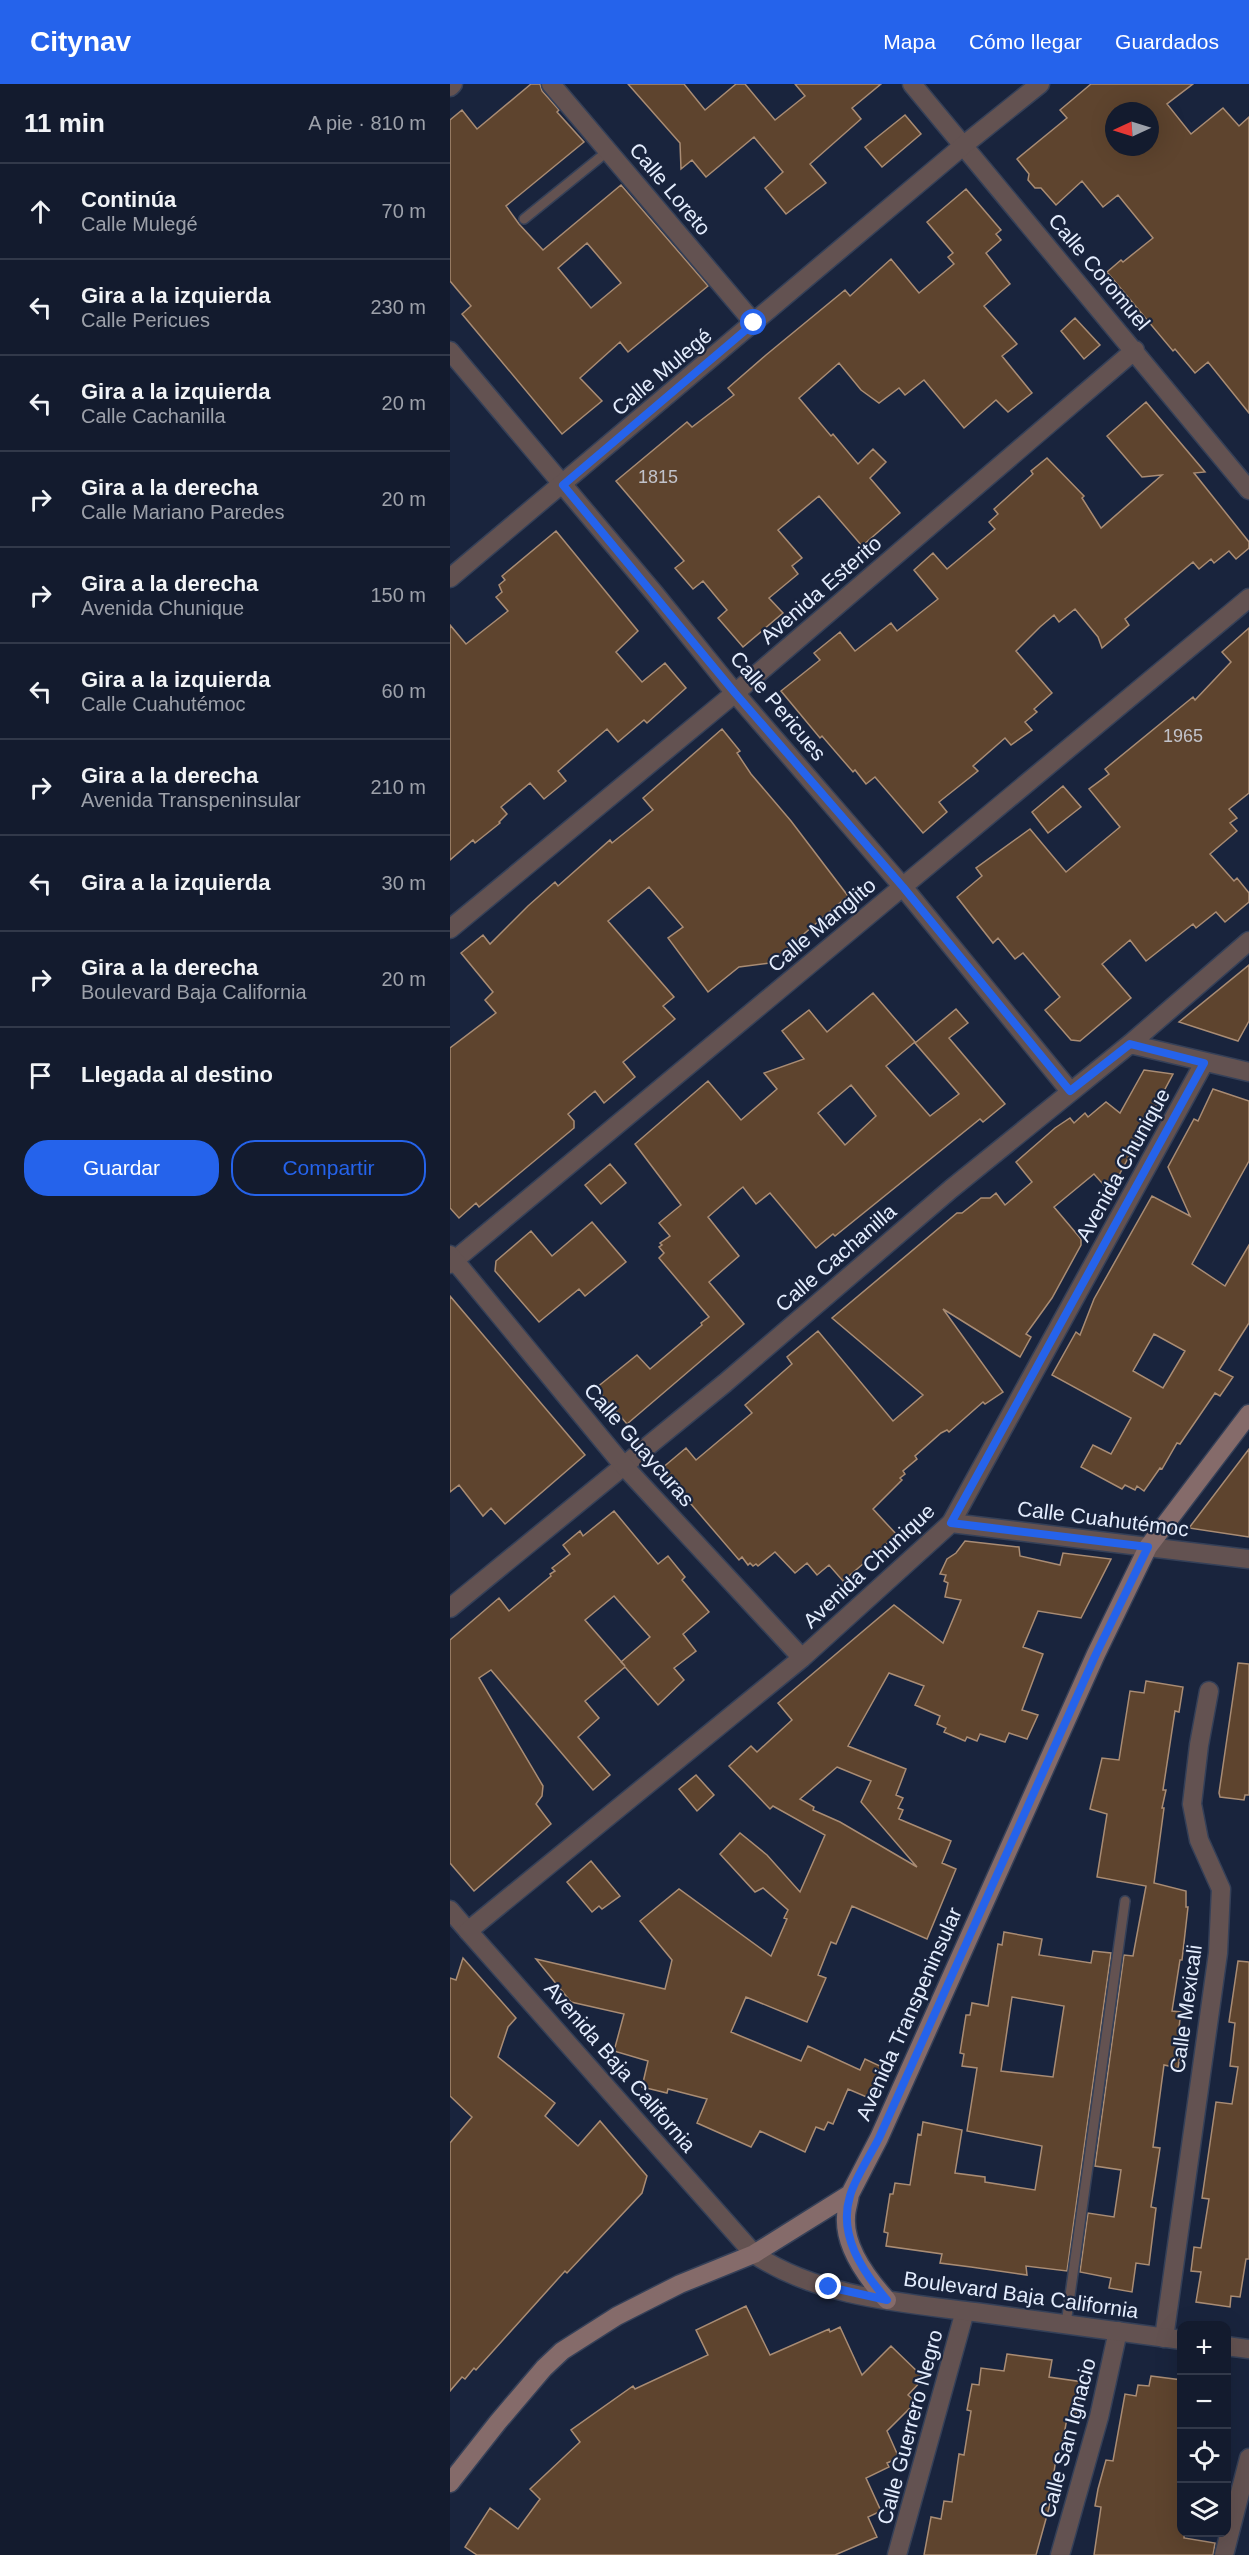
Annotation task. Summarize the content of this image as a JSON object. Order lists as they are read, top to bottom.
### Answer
{
  "streets": {
    "main road": ["Avenida Transpeninsular"],
    "street": [
      "Calle Loreto",
      "Calle Coromuel",
      "Calle Mulegé",
      "Avenida Esterito",
      "Calle Pericues",
      "Calle Manglito",
      "Avenida Chunique",
      "Calle Cachanilla",
      "Calle Guaycuras",
      "Calle Cuahutémoc",
      "Calle Mexicali",
      "Avenida Baja California",
      "Boulevard Baja California",
      "Calle Guerrero Negro",
      "Calle San Ignacio"
    ]
  },
  "crossings": [
    ["Calle Loreto", "Calle Mulegé"],
    ["Calle Coromuel", "Calle Mulegé"],
    ["Calle Coromuel", "Avenida Esterito"],
    ["Calle Mulegé", "Calle Pericues"],
    ["Avenida Esterito", "Calle Pericues"],
    ["Calle Pericues", "Calle Manglito"],
    ["Calle Pericues", "Calle Cachanilla"],
    ["Calle Manglito", "Calle Guaycuras"],
    ["Avenida Chunique", "Calle Guaycuras"],
    ["Avenida Chunique", "Calle Cuahutémoc"],
    ["Avenida Chunique", "Avenida Baja California"],
    ["Calle Cachanilla", "Calle Guaycuras"],
    ["Calle Cuahutémoc", "Avenida Transpeninsular"],
    ["Calle Mexicali", "Boulevard Baja California"],
    ["Avenida Baja California", "Boulevard Baja California"],
    ["Boulevard Baja California", "Calle Guerrero Negro"],
    ["Boulevard Baja California", "Calle San Ignacio"]
  ],
  "house_numbers": ["1815", "1965"],
  "north": "left",
  "page": {
    "header": "Citynav",
    "nav": ["Mapa", "Cómo llegar", "Guardados"],
    "heading": ["11 min", "A pie · 810 m"],
    "list": [
      ["Continúa", "Calle Mulegé", "70 m"],
      ["Gira a la izquierda", "Calle Pericues", "230 m"],
      ["Gira a la izquierda", "Calle Cachanilla", "20 m"],
      ["Gira a la derecha", "Calle Mariano Paredes", "20 m"],
      ["Gira a la derecha", "Avenida Chunique", "150 m"],
      ["Gira a la izquierda", "Calle Cuahutémoc", "60 m"],
      ["Gira a la derecha", "Avenida Transpeninsular", "210 m"],
      ["Gira a la izquierda", "30 m"],
      ["Gira a la derecha", "Boulevard Baja California", "20 m"],
      "Llegada al destino"
    ],
    "buttons": ["Guardar", "Compartir"],
    "map_buttons": ["+", "−"]
  }
}
